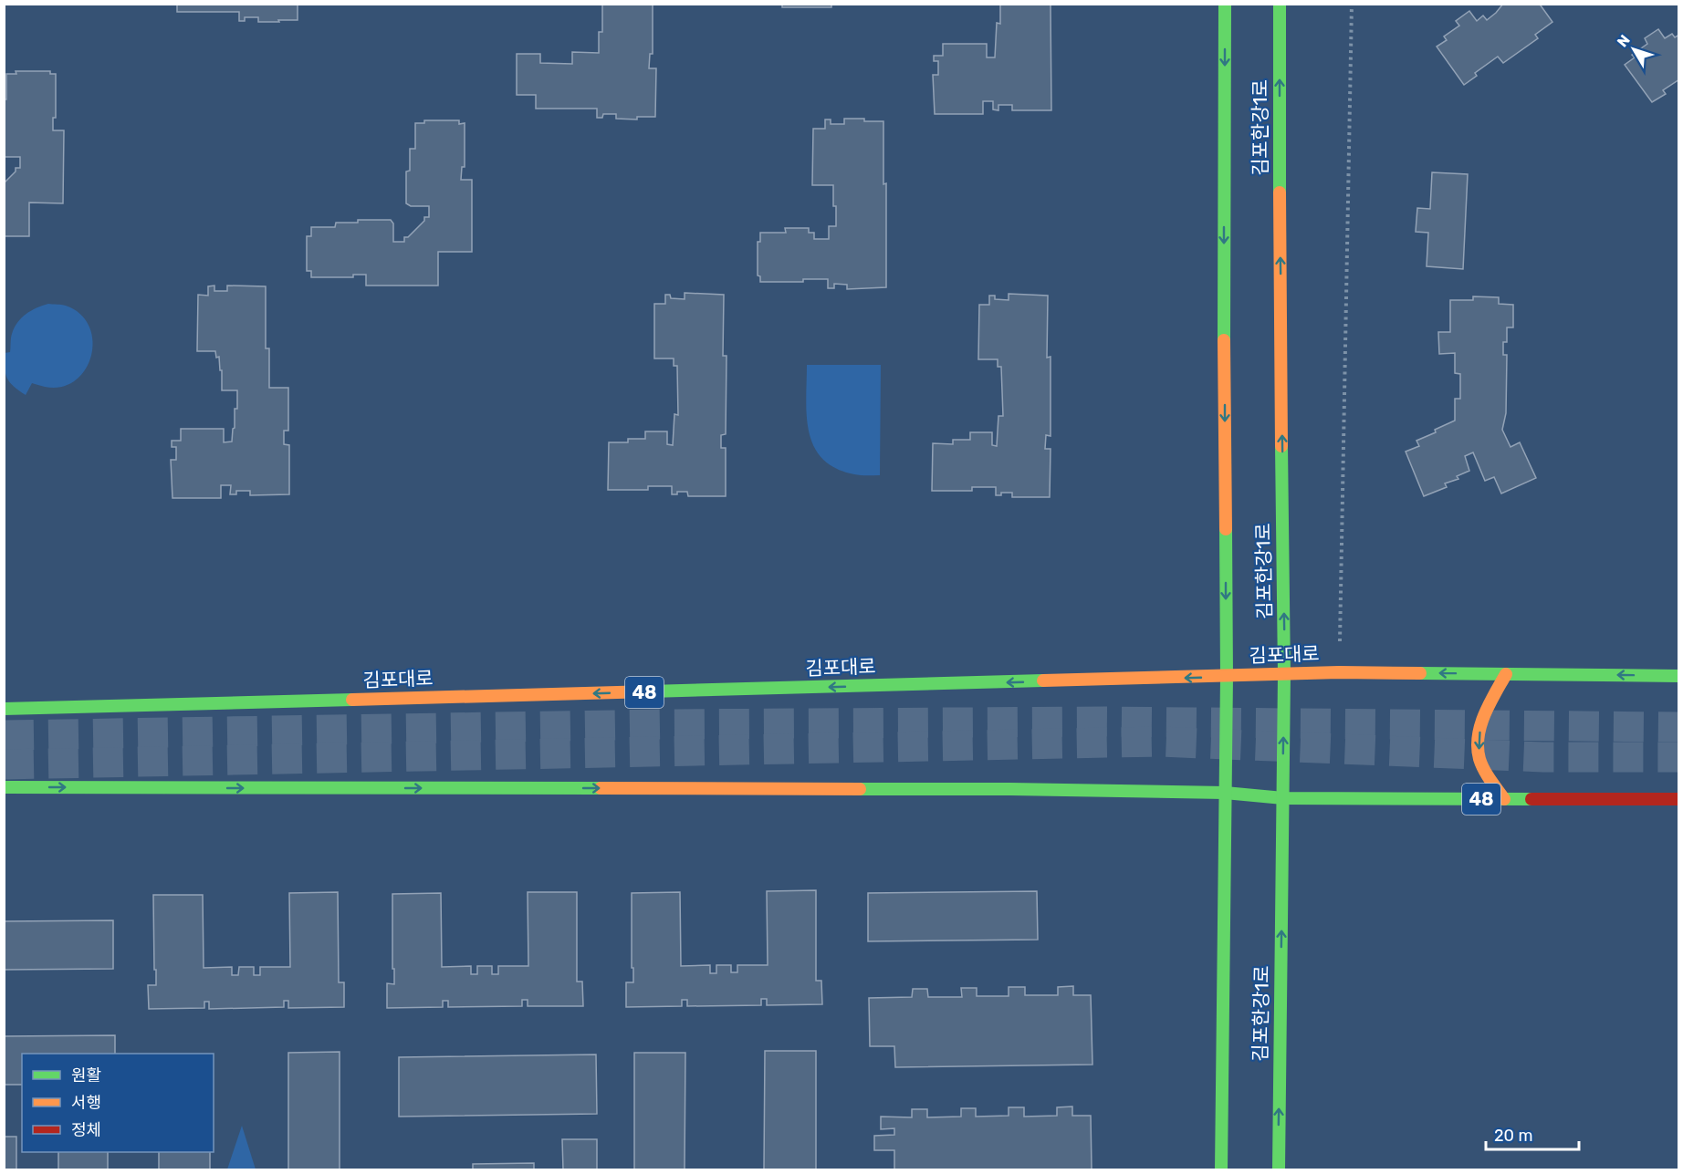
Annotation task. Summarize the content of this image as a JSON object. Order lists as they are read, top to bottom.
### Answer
{
  "streets": {
    "main road": ["김포한강1로", "김포대로", "48"]
  },
  "crossings": [
    ["김포한강1로", "김포대로"],
    ["김포한강1로", "48"]
  ],
  "legend": ["원활", "서행", "정체"],
  "scale_bar": "20 m",
  "north": "top left"
}
